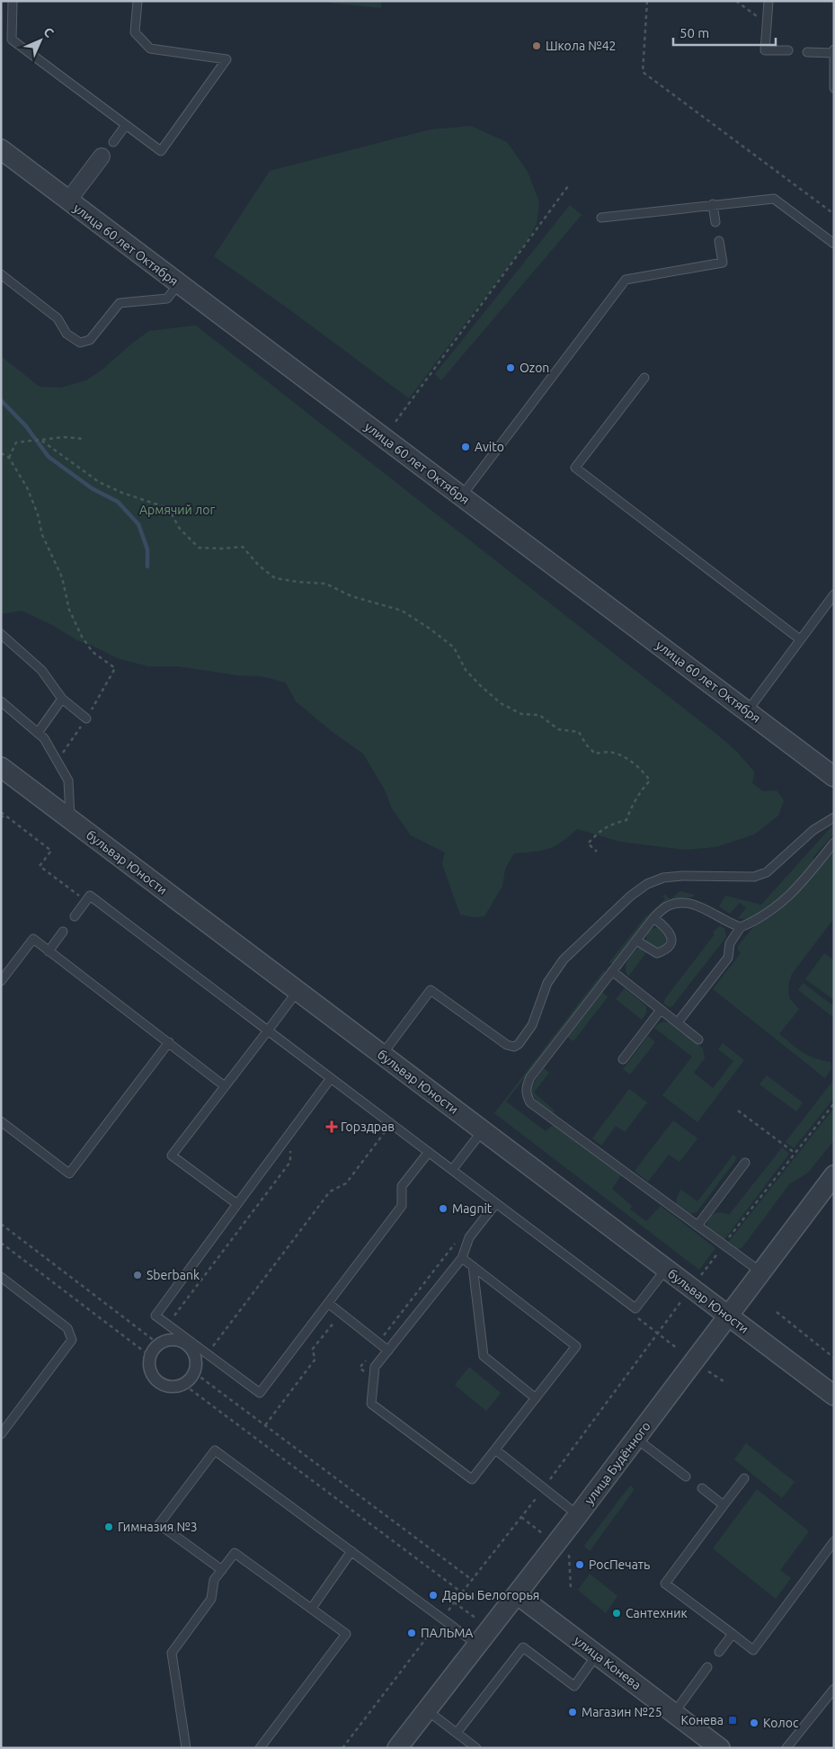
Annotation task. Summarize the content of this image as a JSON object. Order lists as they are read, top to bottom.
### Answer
{
  "streets": {
    "street": [
      "улица 60 лет Октября",
      "бульвар Юности",
      "улица Будённого",
      "улица Конева"
    ]
  },
  "crossings": [
    ["бульвар Юности", "улица Будённого"],
    ["улица Будённого", "улица Конева"]
  ],
  "parks": ["Армячий лог"],
  "places": {
    "other": [
      "Школа №42",
      "Ozon",
      "Avito",
      "Magnit",
      "Sberbank",
      "Гимназия №3",
      "РосПечать",
      "Дары Белогорья",
      "Сантехник",
      "ПАЛЬМА",
      "Магазин №25",
      "Колос"
    ],
    "health": ["Горздрав"],
    "transit": ["Конева"]
  },
  "scale_bar": "50 m",
  "north": "top right"
}
